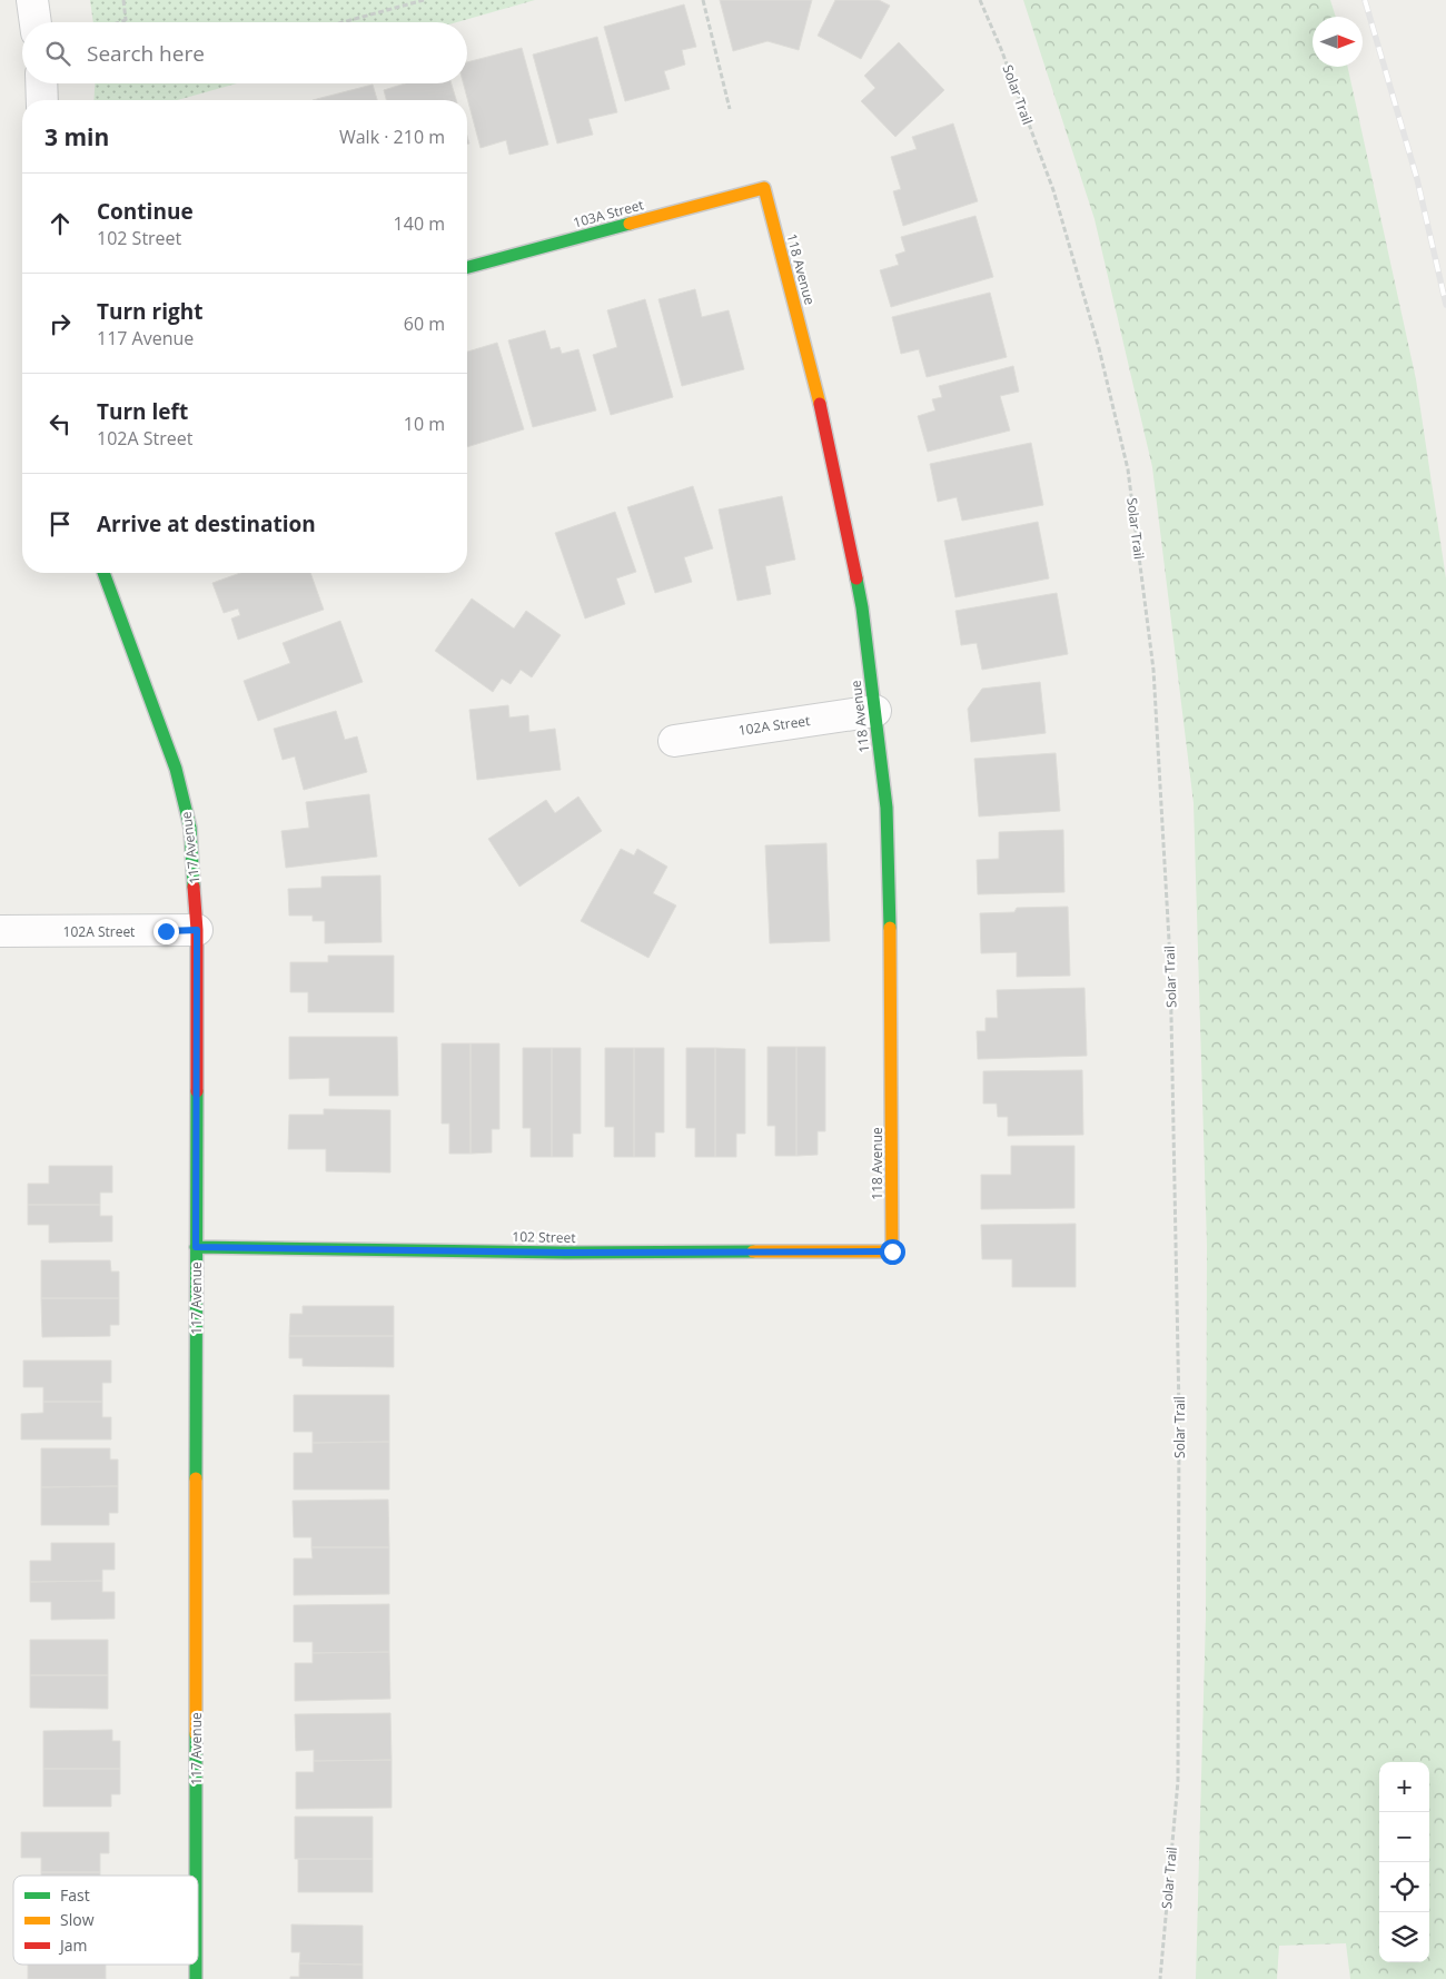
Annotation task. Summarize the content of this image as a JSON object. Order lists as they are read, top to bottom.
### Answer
{
  "streets": {
    "street": [
      "103A Street",
      "118 Avenue",
      "102A Street",
      "117 Avenue",
      "102 Street"
    ],
    "path": ["Solar Trail"]
  },
  "crossings": [
    ["103A Street", "118 Avenue"],
    ["118 Avenue", "102A Street"],
    ["118 Avenue", "102 Street"],
    ["102A Street", "117 Avenue"],
    ["117 Avenue", "102 Street"]
  ],
  "legend": ["Fast", "Slow", "Jam"],
  "north": "right",
  "page": {
    "search": "Search here",
    "heading": ["3 min", "Walk · 210 m"],
    "list": [
      ["Continue", "102 Street", "140 m"],
      ["Turn right", "117 Avenue", "60 m"],
      ["Turn left", "102A Street", "10 m"],
      "Arrive at destination"
    ],
    "map_buttons": ["+", "−"]
  }
}
